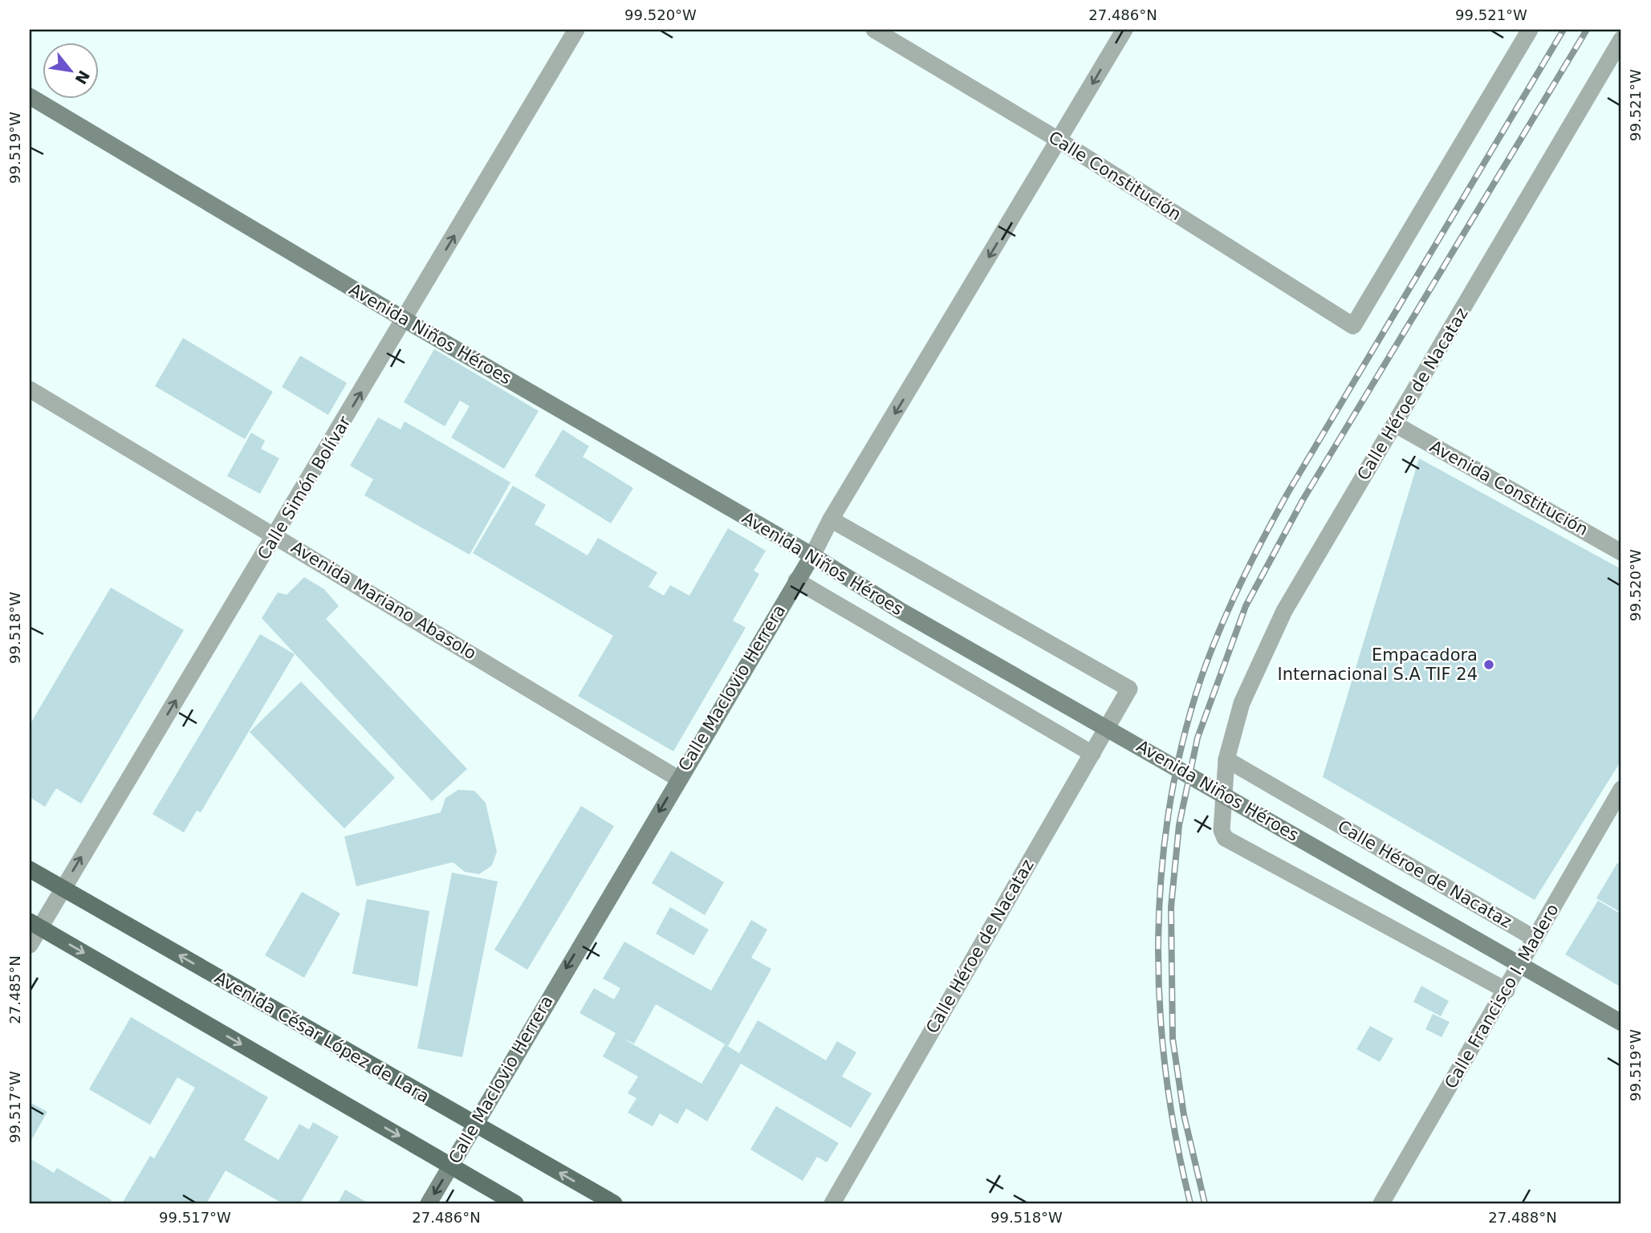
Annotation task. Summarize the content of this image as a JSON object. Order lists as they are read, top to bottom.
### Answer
{
  "streets": {
    "main road": ["Avenida César López de Lara"],
    "street": [
      "Calle Constitución",
      "Avenida Niños Héroes",
      "Calle Héroe de Nacataz",
      "Calle Simón Bolívar",
      "Avenida Constitución",
      "Avenida Mariano Abasolo",
      "Calle Maclovio Herrera",
      "Calle Francisco I. Madero"
    ]
  },
  "crossings": [
    ["Calle Constitución", "Calle Maclovio Herrera"],
    ["Avenida Niños Héroes", "Calle Simón Bolívar"],
    ["Avenida Niños Héroes", "Calle Maclovio Herrera"],
    ["Avenida Niños Héroes", "Calle Francisco I. Madero"],
    ["Calle Héroe de Nacataz", "Avenida Constitución"],
    ["Calle Héroe de Nacataz", "Calle Maclovio Herrera"],
    ["Calle Héroe de Nacataz", "Calle Francisco I. Madero"],
    ["Calle Simón Bolívar", "Avenida Mariano Abasolo"],
    ["Calle Simón Bolívar", "Avenida César López de Lara"],
    ["Avenida Mariano Abasolo", "Calle Maclovio Herrera"],
    ["Calle Maclovio Herrera", "Avenida César López de Lara"]
  ],
  "one_way": ["Calle Simón Bolívar", "Calle Maclovio Herrera"],
  "places": ["Empacadora Internacional S.A TIF 24"],
  "north": "bottom right",
  "coordinates": [
    "99.520°W",
    "27.486°N",
    "99.521°W",
    "99.519°W",
    "99.518°W",
    "27.485°N",
    "99.517°W",
    "27.488°N"
  ]
}
